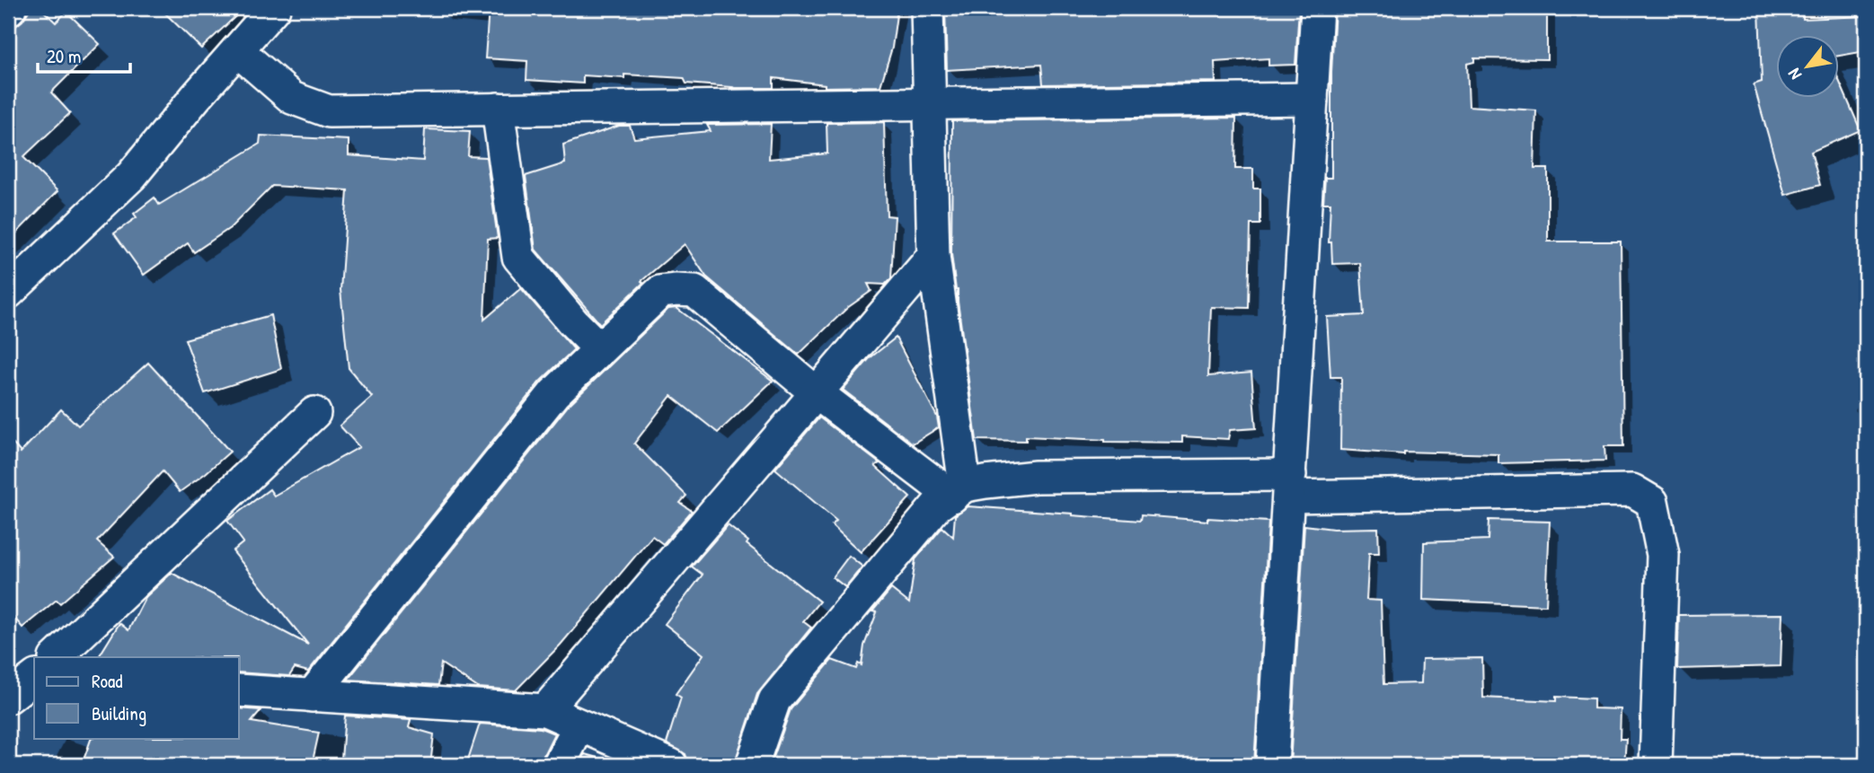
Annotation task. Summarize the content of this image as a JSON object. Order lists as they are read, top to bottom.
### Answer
{
  "legend": ["Road", "Building"],
  "scale_bar": "20 m",
  "north": "bottom left"
}
